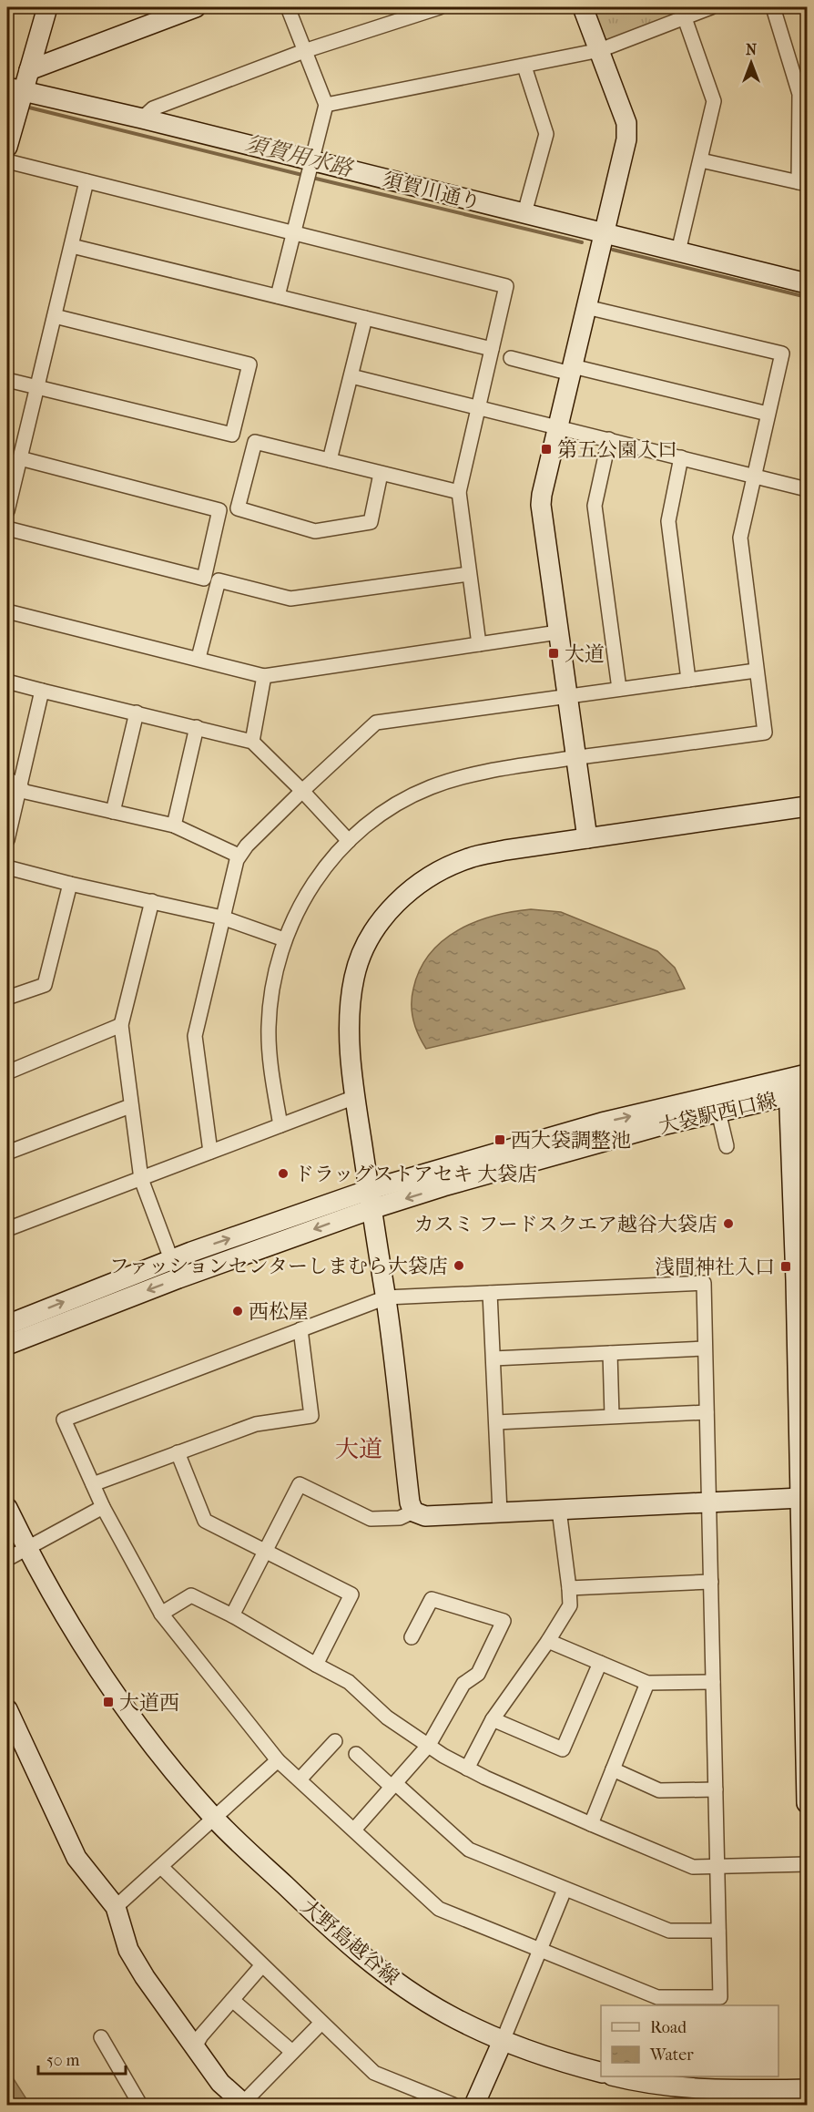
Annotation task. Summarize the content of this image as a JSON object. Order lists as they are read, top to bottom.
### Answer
{
  "streets": {
    "street": ["須賀川通り", "大袋駅西口線", "大野島越谷線"]
  },
  "districts": ["大道"],
  "water": ["須賀用水路"],
  "places": {
    "transit": [
      "第五公園入口",
      "大道",
      "西大袋調整池",
      "浅間神社入口",
      "大道西"
    ],
    "other": [
      "ドラッグストアセキ 大袋店",
      "カスミ フードスクエア越谷大袋店",
      "ファッションセンターしまむら大袋店",
      "西松屋"
    ]
  },
  "legend": ["Road", "Water"],
  "scale_bar": "50 m",
  "north": "top"
}
